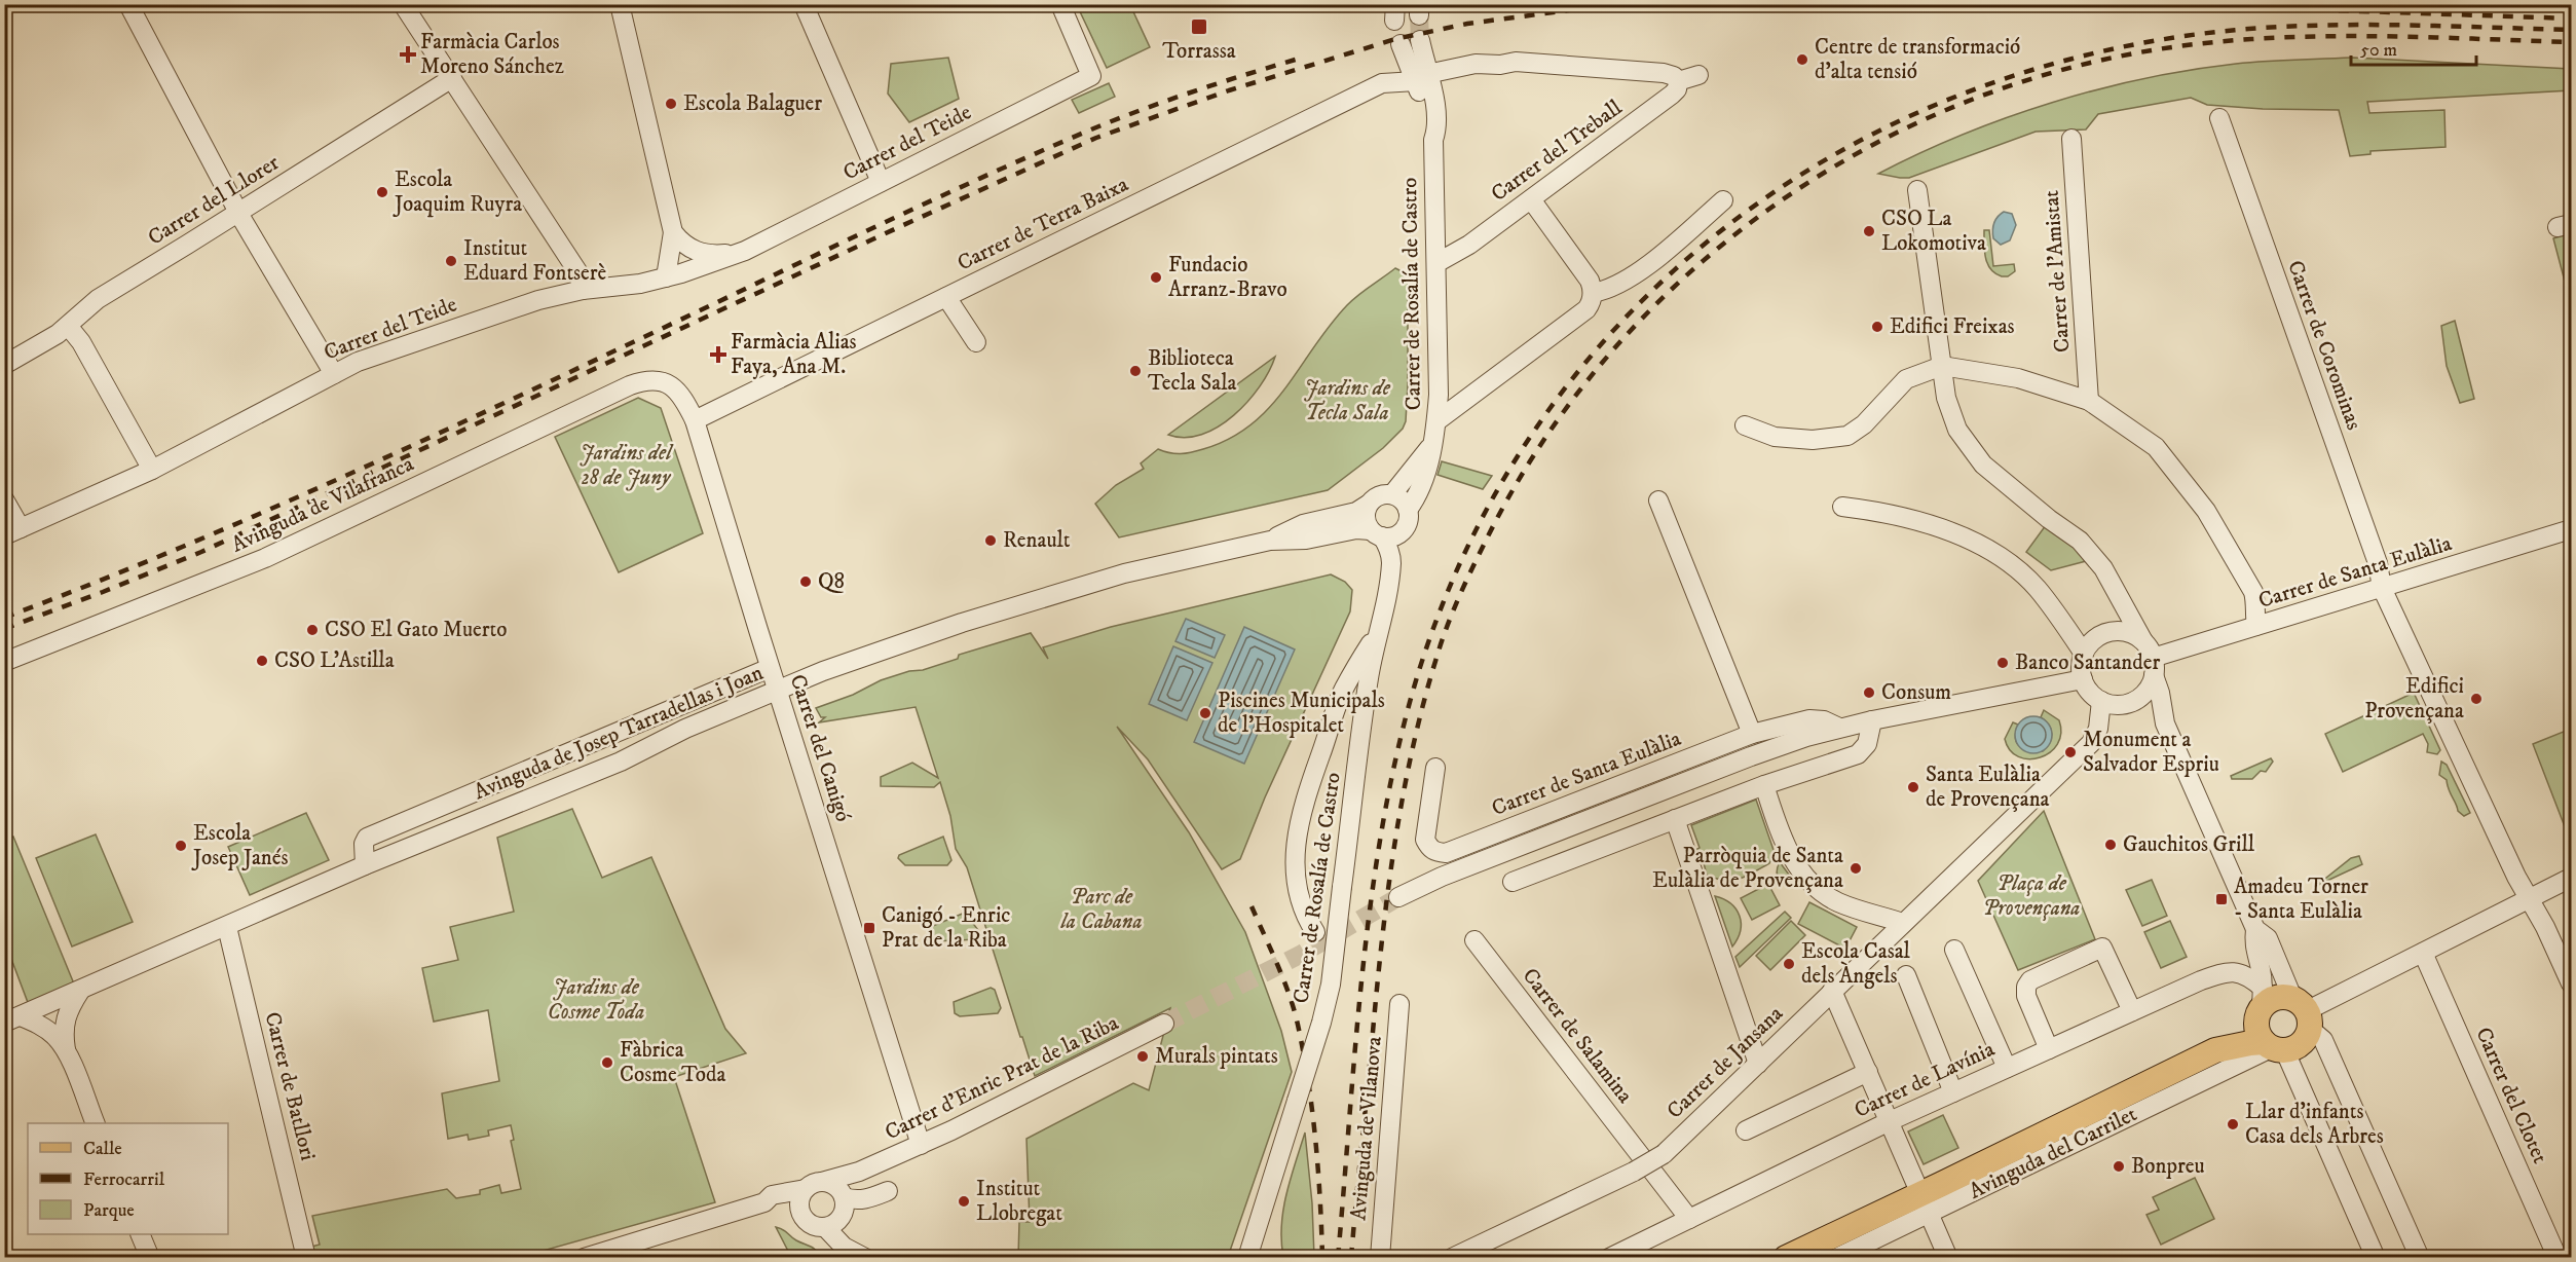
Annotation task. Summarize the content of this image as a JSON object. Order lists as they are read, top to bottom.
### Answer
{
  "streets": {
    "main road": ["Avinguda del Carrilet"],
    "street": [
      "Carrer del Teide",
      "Carrer del Treball",
      "Carrer del Llorer",
      "Carrer de Terra Baixa",
      "Carrer de l'Amistat",
      "Carrer de Rosalía de Castro",
      "Carrer de Corominas",
      "Avinguda de Vilafranca",
      "Carrer de Santa Eulàlia",
      "Avinguda de Josep Tarradellas i Joan",
      "Carrer del Canigó",
      "Carrer de Salamina",
      "Carrer de Jansana",
      "Carrer d'Enric Prat de la Riba",
      "Carrer de Lavínia",
      "Carrer de Batllori",
      "Carrer del Clotet",
      "Avinguda de Vilanova"
    ]
  },
  "crossings": [
    ["Carrer del Treball", "Carrer de Terra Baixa"],
    ["Carrer del Treball", "Carrer de Rosalía de Castro"],
    ["Carrer de Terra Baixa", "Carrer de Rosalía de Castro"],
    ["Carrer de Terra Baixa", "Carrer del Canigó"],
    ["Carrer de Rosalía de Castro", "Avinguda de Josep Tarradellas i Joan"],
    ["Carrer de Corominas", "Carrer de Santa Eulàlia"],
    ["Avinguda de Vilafranca", "Carrer del Canigó"],
    ["Carrer de Santa Eulàlia", "Carrer de Jansana"],
    ["Avinguda de Josep Tarradellas i Joan", "Carrer del Canigó"],
    ["Avinguda de Josep Tarradellas i Joan", "Carrer de Batllori"],
    ["Carrer del Canigó", "Carrer d'Enric Prat de la Riba"],
    ["Carrer de Salamina", "Carrer de Lavínia"],
    ["Carrer de Lavínia", "Avinguda del Carrilet"]
  ],
  "parks": [
    "Jardins de Tecla Sala",
    "Jardins del 28 de Juny",
    "Plaça de Provençana",
    "Parc de la Cabana",
    "Jardins de Cosme Toda"
  ],
  "places": {
    "transit": ["Torrassa", "Amadeu Torner - Santa Eulàlia", "Canigó - Enric Prat de la Riba"],
    "health": ["Farmàcia Carlos Moreno Sánchez", "Farmàcia Alias Faya, Ana M."],
    "other": [
      "Centre de transformació d'alta tensió",
      "Escola Balaguer",
      "Escola Joaquim Ruyra",
      "CSO La Lokomotiva",
      "Institut Eduard Fontserè",
      "Fundacio Arranz-Bravo",
      "Edifici Freixas",
      "Biblioteca Tecla Sala",
      "Renault",
      "Q8",
      "CSO El Gato Muerto",
      "CSO L'Astilla",
      "Banco Santander",
      "Consum",
      "Edifici Provençana",
      "Piscines Municipals de l'Hospitalet",
      "Monument a Salvador Espriu",
      "Santa Eulàlia de Provençana",
      "Gauchitos Grill",
      "Escola Josep Janés",
      "Parròquia de Santa Eulàlia de Provençana",
      "Escola Casal dels Àngels",
      "Murals pintats",
      "Fàbrica Cosme Toda",
      "Llar d'infants Casa dels Arbres",
      "Bonpreu",
      "Institut Llobregat"
    ]
  },
  "legend": ["Calle", "Ferrocarril", "Parque"],
  "scale_bar": "50 m"
}
